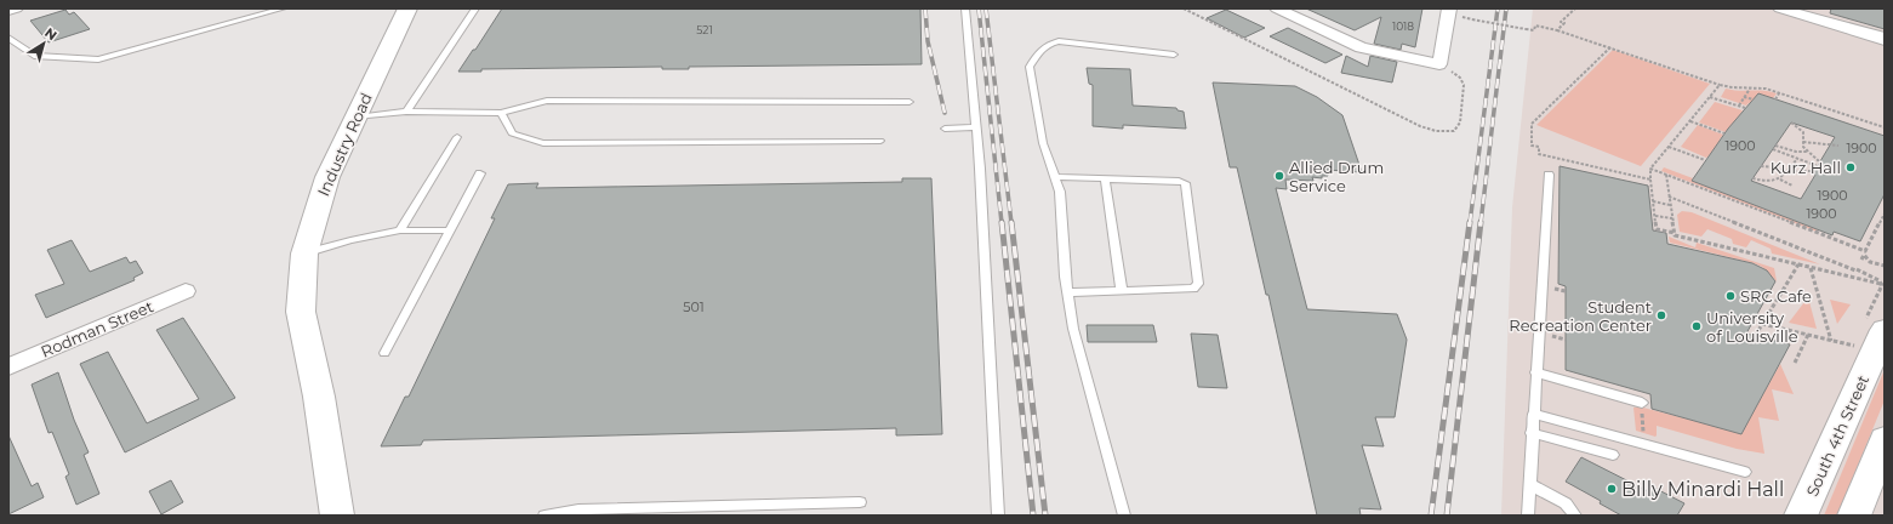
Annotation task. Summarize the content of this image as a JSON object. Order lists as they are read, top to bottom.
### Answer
{
  "streets": {
    "main road": ["Industry Road", "South 4th Street"],
    "street": ["Rodman Street"]
  },
  "places": [
    "Kurz Hall",
    "Allied Drum Service",
    "SRC Cafe",
    "Student Recreation Center",
    "University of Louisville",
    "Billy Minardi Hall"
  ],
  "house_numbers": [
    "1018",
    "521",
    "1900",
    "1900",
    "1900",
    "1900",
    "501"
  ],
  "north": "top right"
}
